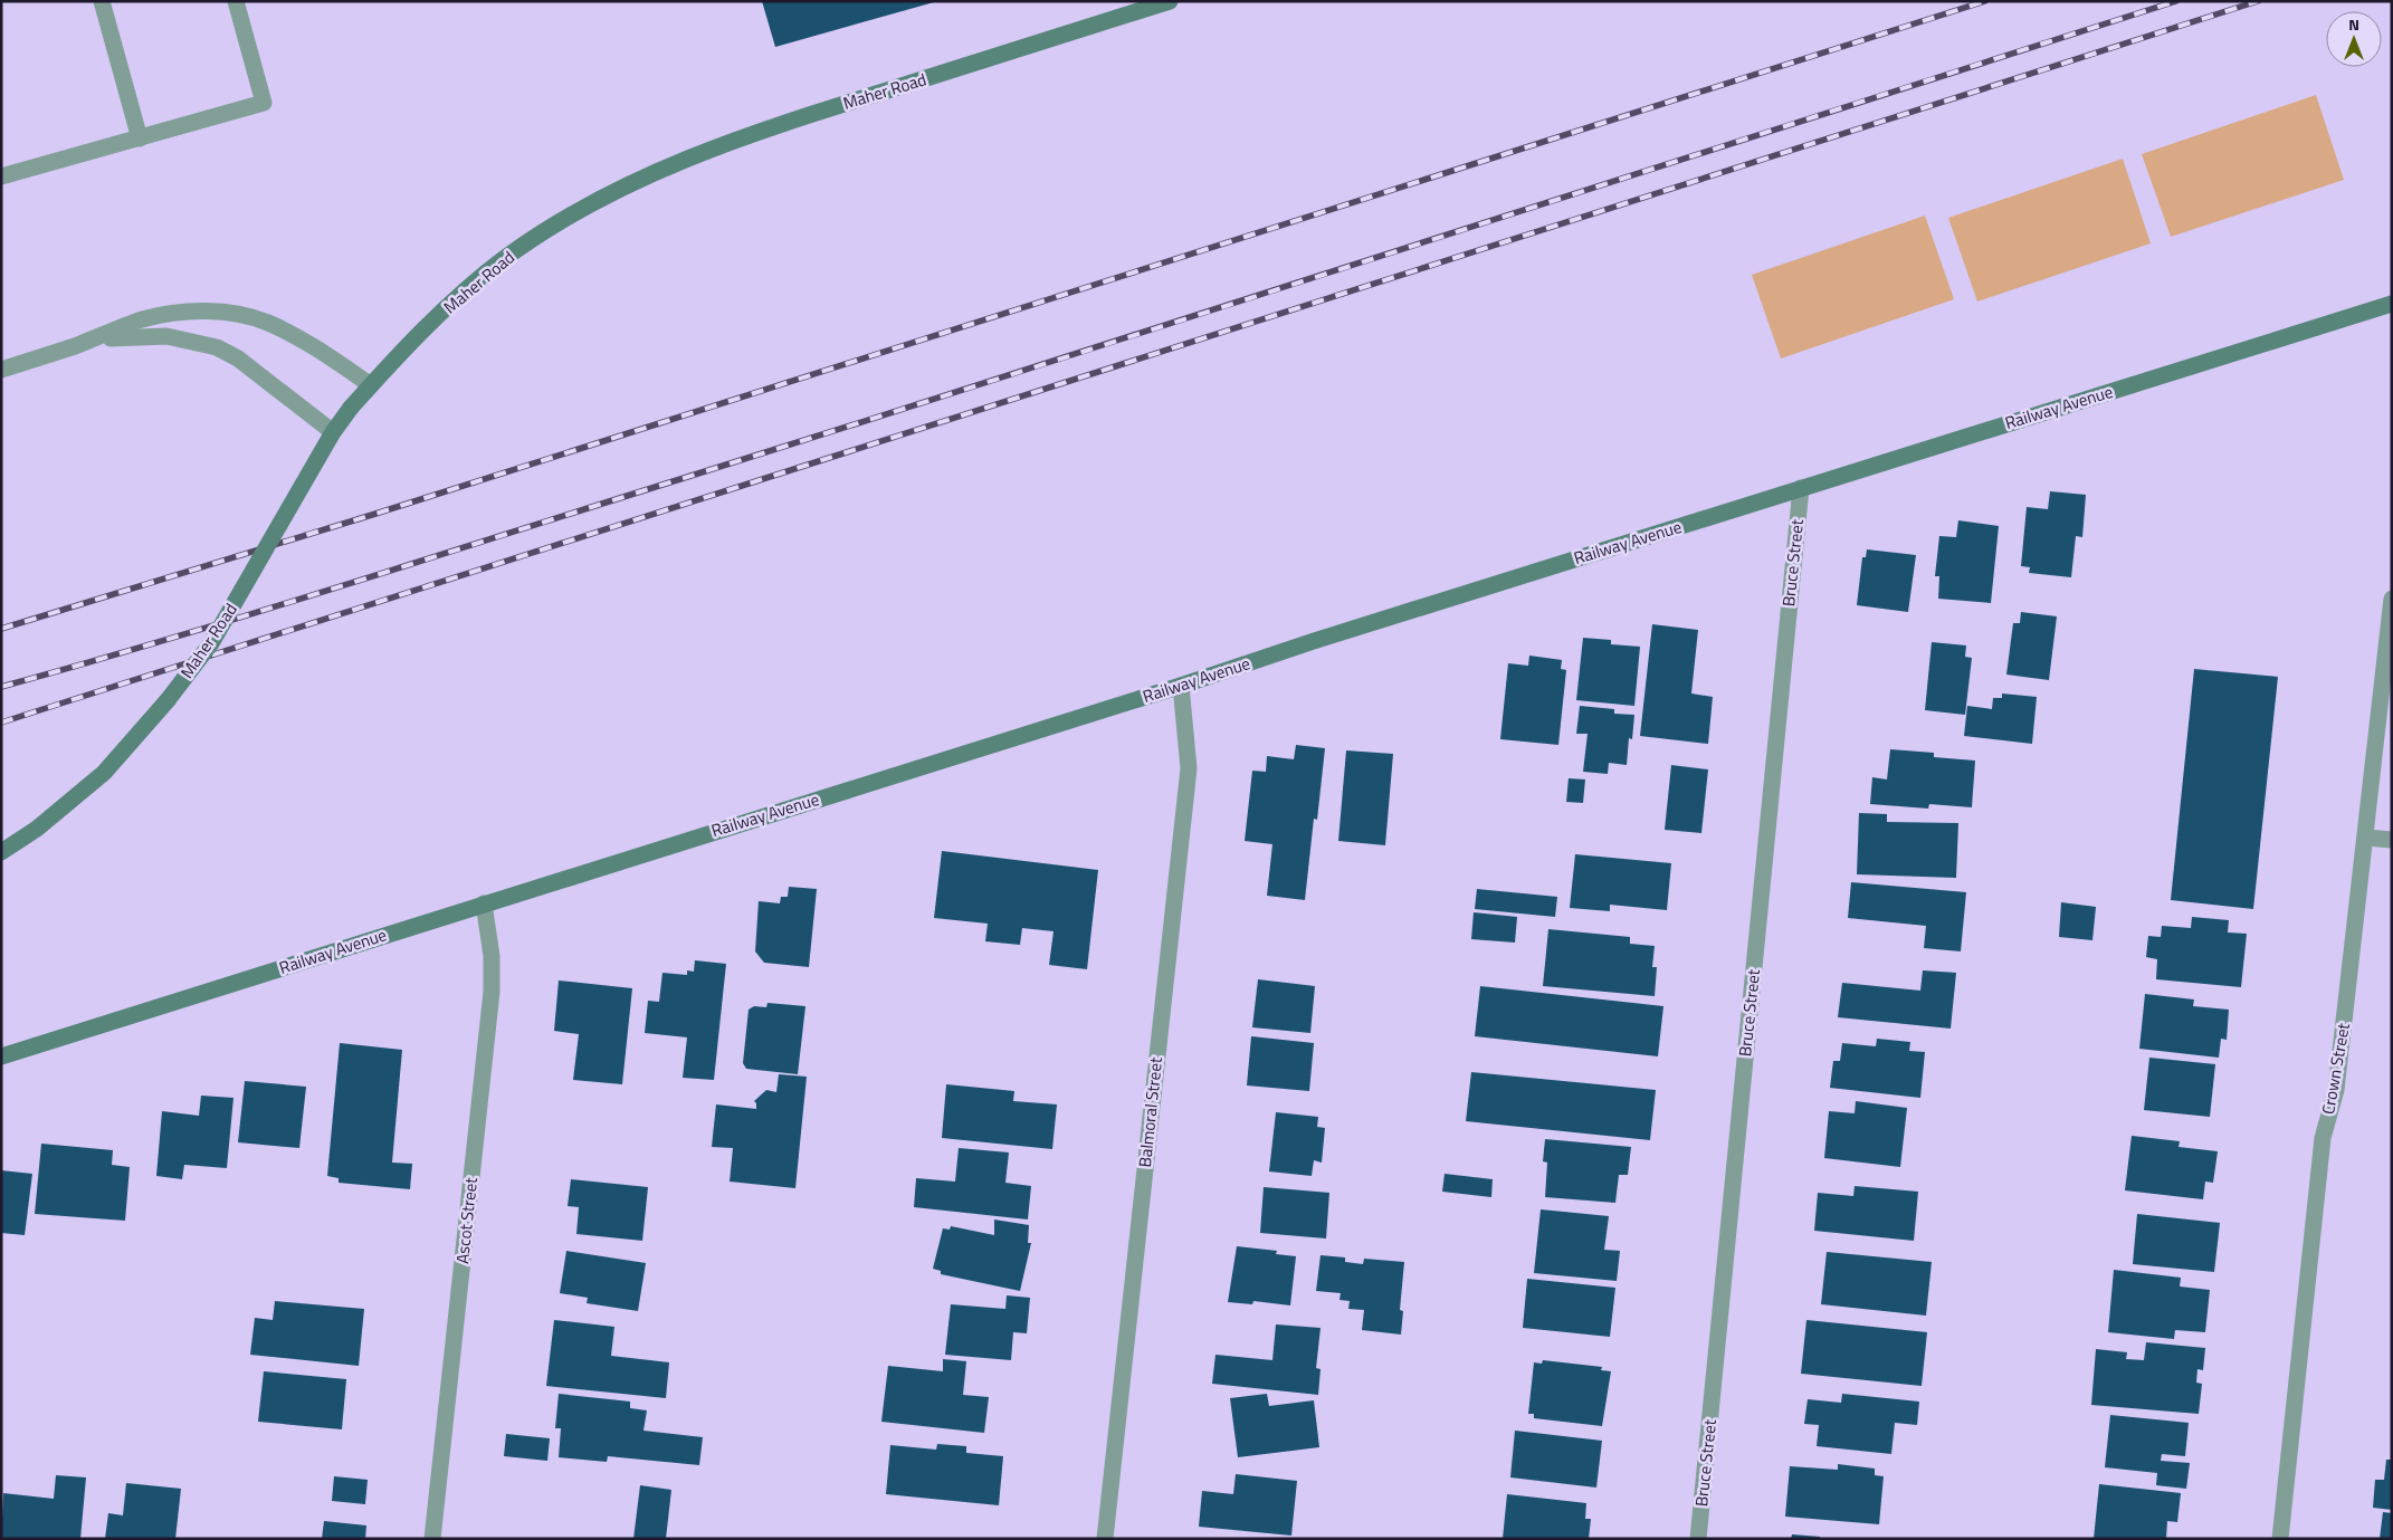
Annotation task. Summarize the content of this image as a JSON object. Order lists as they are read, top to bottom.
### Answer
{
  "streets": {
    "street": [
      "Maher Road",
      "Railway Avenue",
      "Bruce Street",
      "Crown Street",
      "Balmoral Street",
      "Ascot Street"
    ]
  },
  "crossings": [
    ["Railway Avenue", "Bruce Street"],
    ["Railway Avenue", "Balmoral Street"],
    ["Railway Avenue", "Ascot Street"]
  ],
  "north": "top"
}
